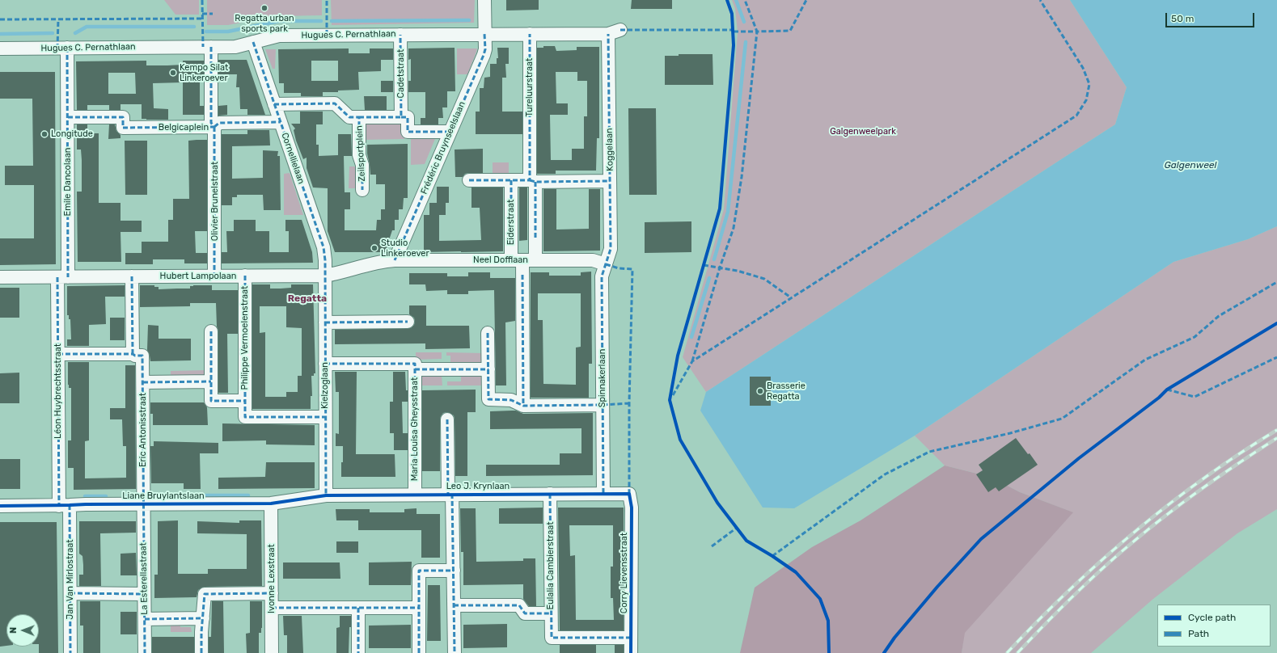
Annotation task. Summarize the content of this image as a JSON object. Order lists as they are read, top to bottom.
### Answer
{
  "streets": {
    "street": [
      "Hugues C. Pernathlaan",
      "Cadetstraat",
      "Tureluurstraat",
      "Belgicaplein",
      "Frédéric Bruynseelslaan",
      "Koggelaan",
      "Zeilsportplein",
      "Cornellielaan",
      "Emile Dancolaan",
      "Olivier Brunelstraat",
      "Eiderstraat",
      "Neel Dofflaan",
      "Hubert Lampolaan",
      "Philippe Vermoelenstraat",
      "Spinnakerlaan",
      "Kielzoglaan",
      "Léon Huybrechtsstraat",
      "Maria Louisa Gheysstraat",
      "Eric Antonisstraat",
      "Leo J. Krynlaan",
      "Liane Bruylantslaan",
      "Eulalia Cambierstraat",
      "Corry Lievensstraat",
      "La Esterellastraat",
      "Ivonne Lexstraat",
      "Jan Van Mirlostraat"
    ]
  },
  "crossings": [
    ["Hugues C. Pernathlaan", "Cadetstraat"],
    ["Hugues C. Pernathlaan", "Tureluurstraat"],
    ["Hugues C. Pernathlaan", "Frédéric Bruynseelslaan"],
    ["Hugues C. Pernathlaan", "Koggelaan"],
    ["Hugues C. Pernathlaan", "Cornellielaan"],
    ["Hugues C. Pernathlaan", "Emile Dancolaan"],
    ["Hugues C. Pernathlaan", "Olivier Brunelstraat"],
    ["Cadetstraat", "Zeilsportplein"],
    ["Tureluurstraat", "Neel Dofflaan"],
    ["Belgicaplein", "Cornellielaan"],
    ["Belgicaplein", "Emile Dancolaan"],
    ["Belgicaplein", "Olivier Brunelstraat"],
    ["Frédéric Bruynseelslaan", "Neel Dofflaan"],
    ["Frédéric Bruynseelslaan", "Hubert Lampolaan"],
    ["Koggelaan", "Neel Dofflaan"],
    ["Koggelaan", "Spinnakerlaan"],
    ["Cornellielaan", "Hubert Lampolaan"],
    ["Cornellielaan", "Kielzoglaan"],
    ["Emile Dancolaan", "Hubert Lampolaan"],
    ["Emile Dancolaan", "Léon Huybrechtsstraat"],
    ["Olivier Brunelstraat", "Hubert Lampolaan"],
    ["Eiderstraat", "Neel Dofflaan"],
    ["Neel Dofflaan", "Hubert Lampolaan"],
    ["Neel Dofflaan", "Spinnakerlaan"],
    ["Hubert Lampolaan", "Philippe Vermoelenstraat"],
    ["Hubert Lampolaan", "Kielzoglaan"],
    ["Hubert Lampolaan", "Léon Huybrechtsstraat"],
    ["Hubert Lampolaan", "Eric Antonisstraat"],
    ["Philippe Vermoelenstraat", "Kielzoglaan"],
    ["Spinnakerlaan", "Leo J. Krynlaan"],
    ["Kielzoglaan", "Leo J. Krynlaan"],
    ["Kielzoglaan", "Liane Bruylantslaan"],
    ["Léon Huybrechtsstraat", "Liane Bruylantslaan"],
    ["Léon Huybrechtsstraat", "Jan Van Mirlostraat"],
    ["Maria Louisa Gheysstraat", "Leo J. Krynlaan"],
    ["Eric Antonisstraat", "Liane Bruylantslaan"],
    ["Eric Antonisstraat", "La Esterellastraat"],
    ["Leo J. Krynlaan", "Liane Bruylantslaan"],
    ["Leo J. Krynlaan", "Eulalia Cambierstraat"],
    ["Leo J. Krynlaan", "Corry Lievensstraat"],
    ["Liane Bruylantslaan", "La Esterellastraat"],
    ["Liane Bruylantslaan", "Ivonne Lexstraat"],
    ["Liane Bruylantslaan", "Jan Van Mirlostraat"],
    ["Eulalia Cambierstraat", "Corry Lievensstraat"]
  ],
  "districts": ["Regatta"],
  "water": ["Galgenweel"],
  "parks": ["Galgenweelpark"],
  "places": [
    "Regatta urban sports park",
    "Kempo Silat Linkeroever",
    "Longitude",
    "Studio Linkeroever",
    "Brasserie Regatta"
  ],
  "legend": ["Cycle path", "Path"],
  "scale_bar": "50 m",
  "north": "left"
}
